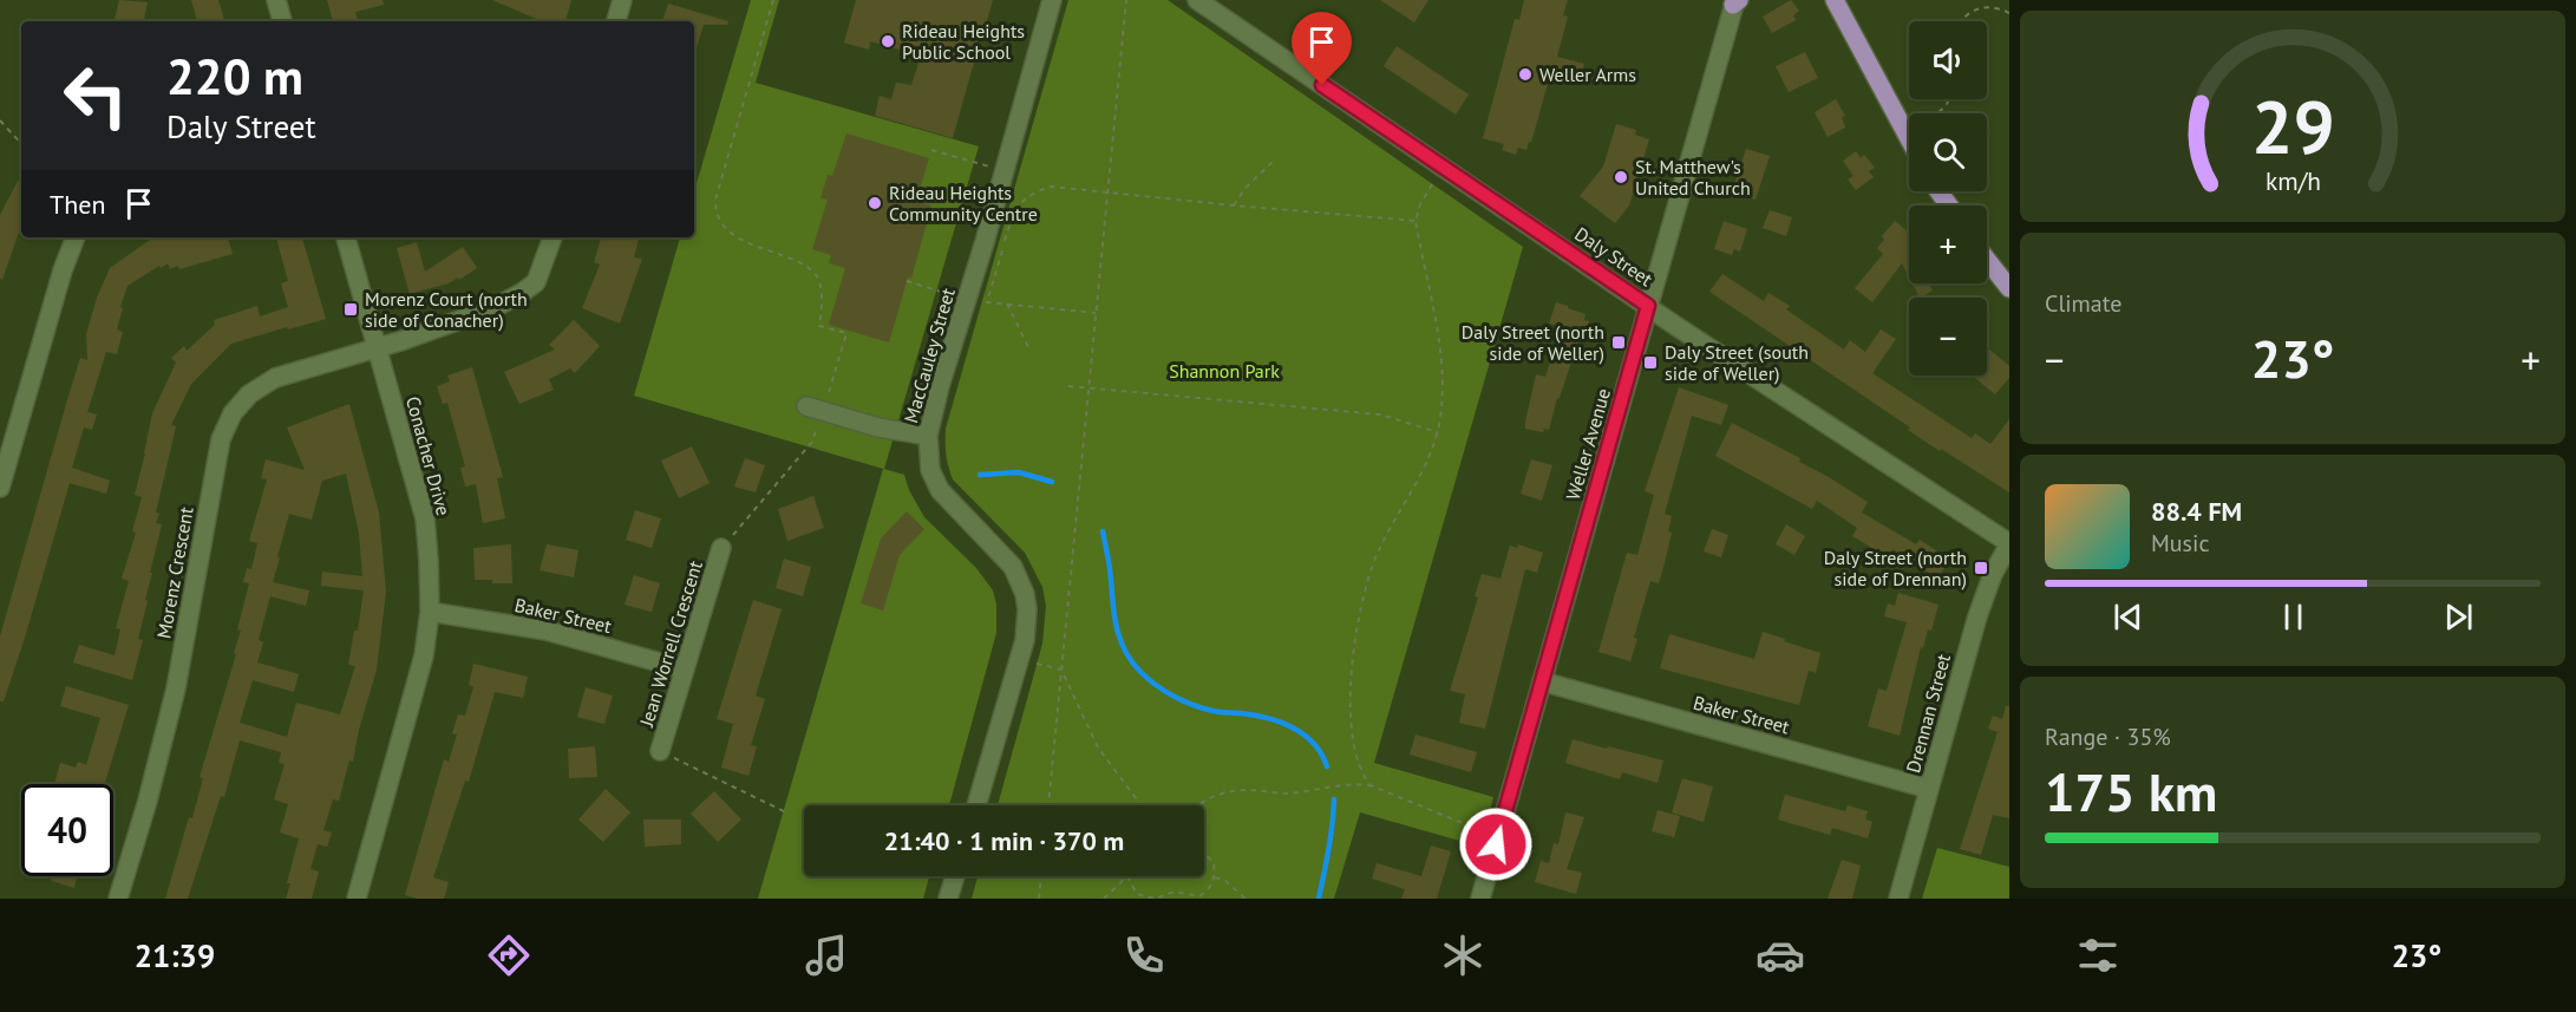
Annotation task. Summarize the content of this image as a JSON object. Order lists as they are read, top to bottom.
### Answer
{
  "streets": {
    "street": [
      "Daly Street",
      "MacCauley Street",
      "Weller Avenue",
      "Conacher Drive",
      "Morenz Crescent",
      "Baker Street",
      "Jean Worrell Crescent",
      "Drennan Street"
    ]
  },
  "crossings": [
    ["Daly Street", "Weller Avenue"],
    ["Daly Street", "Drennan Street"],
    ["Weller Avenue", "Baker Street"],
    ["Conacher Drive", "Morenz Crescent"],
    ["Conacher Drive", "Baker Street"],
    ["Baker Street", "Jean Worrell Crescent"],
    ["Baker Street", "Drennan Street"]
  ],
  "parks": ["Shannon Park"],
  "places": {
    "other": [
      "Rideau Heights Public School",
      "Weller Arms",
      "St. Matthew's United Church",
      "Rideau Heights Community Centre"
    ],
    "transit": [
      "Morenz Court (north side of Conacher)",
      "Daly Street (north side of Weller)",
      "Daly Street (south side of Weller)",
      "Daly Street (north side of Drennan)"
    ]
  },
  "page": {
    "map_buttons": ["+", "−"],
    "turn": ["220 m", "Daly Street"],
    "then": "Then",
    "tile": [
      "Climate",
      ["Range · 35%", "175 km"]
    ],
    "heat": ["−", "23°", "+"],
    "song": ["88.4 FM", "Music"],
    "limit": "40",
    "trip": "21:40 · 1 min · 370 m",
    "tabs": ["21:39", "23°"],
    "gauge": ["29", "km/h"]
  }
}
